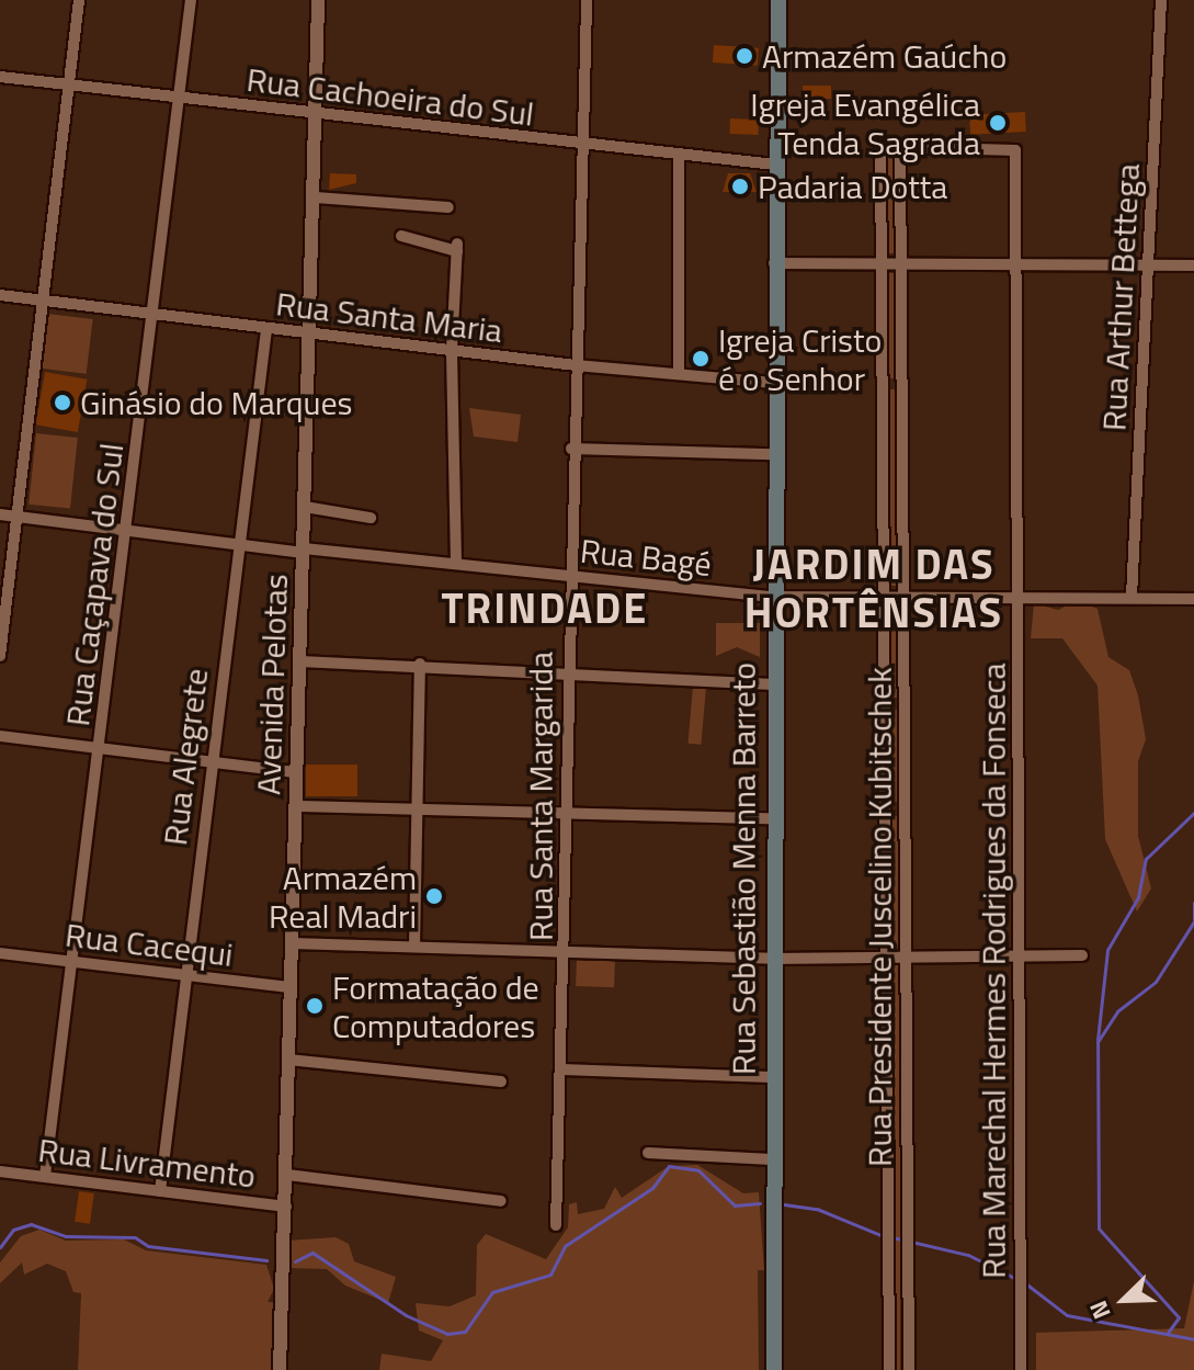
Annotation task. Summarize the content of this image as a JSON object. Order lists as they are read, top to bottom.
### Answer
{
  "streets": {
    "main road": ["Rua Sebastião Menna Barreto"],
    "street": [
      "Rua Cachoeira do Sul",
      "Rua Arthur Bettega",
      "Rua Santa Maria",
      "Rua Bagé",
      "Rua Caçapava do Sul",
      "Avenida Pelotas",
      "Rua Alegrete",
      "Rua Santa Margarida",
      "Rua Presidente Juscelino Kubitschek",
      "Rua Cacequi",
      "Rua Marechal Hermes Rodrigues da Fonseca",
      "Rua Livramento"
    ]
  },
  "crossings": [
    ["Rua Cachoeira do Sul", "Rua Caçapava do Sul"],
    ["Rua Cachoeira do Sul", "Avenida Pelotas"],
    ["Rua Cachoeira do Sul", "Rua Santa Margarida"],
    ["Rua Cachoeira do Sul", "Rua Sebastião Menna Barreto"],
    ["Rua Arthur Bettega", "Rua Bagé"],
    ["Rua Santa Maria", "Rua Caçapava do Sul"],
    ["Rua Santa Maria", "Avenida Pelotas"],
    ["Rua Santa Maria", "Rua Alegrete"],
    ["Rua Santa Maria", "Rua Santa Margarida"],
    ["Rua Santa Maria", "Rua Sebastião Menna Barreto"],
    ["Rua Bagé", "Rua Caçapava do Sul"],
    ["Rua Bagé", "Avenida Pelotas"],
    ["Rua Bagé", "Rua Alegrete"],
    ["Rua Bagé", "Rua Santa Margarida"],
    ["Rua Bagé", "Rua Sebastião Menna Barreto"],
    ["Rua Bagé", "Rua Presidente Juscelino Kubitschek"],
    ["Rua Bagé", "Rua Marechal Hermes Rodrigues da Fonseca"],
    ["Rua Caçapava do Sul", "Rua Cacequi"],
    ["Rua Caçapava do Sul", "Rua Livramento"],
    ["Avenida Pelotas", "Rua Cacequi"],
    ["Avenida Pelotas", "Rua Livramento"],
    ["Rua Alegrete", "Rua Cacequi"],
    ["Rua Alegrete", "Rua Livramento"],
    ["Rua Presidente Juscelino Kubitschek", "Rua Marechal Hermes Rodrigues da Fonseca"]
  ],
  "districts": ["JARDIM DAS HORTÊNSIAS", "TRINDADE"],
  "places": [
    "Armazém Gaúcho",
    "Igreja Evangélica Tenda Sagrada",
    "Padaria Dotta",
    "Igreja Cristo é o Senhor",
    "Ginásio do Marques",
    "Armazém Real Madri",
    "Formatação de Computadores"
  ],
  "north": "bottom left"
}
